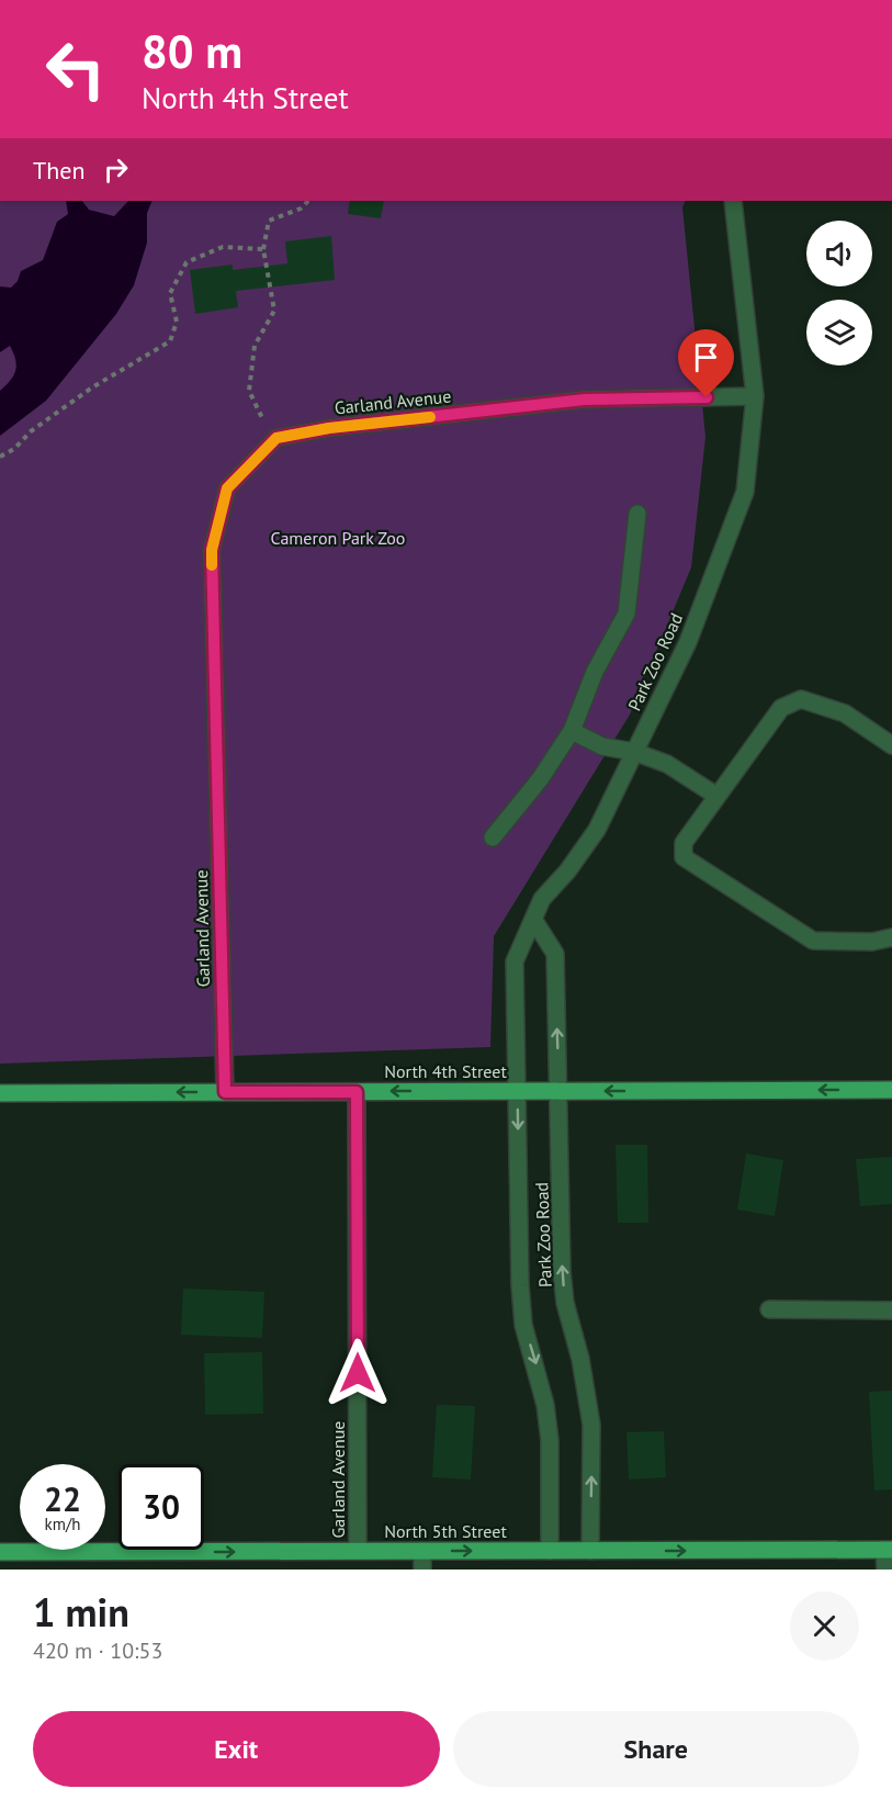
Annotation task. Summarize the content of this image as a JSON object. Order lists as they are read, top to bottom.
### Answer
{
  "streets": {
    "main road": ["North 4th Street", "North 5th Street"],
    "street": ["Garland Avenue", "Park Zoo Road"]
  },
  "crossings": [
    ["Garland Avenue", "Park Zoo Road"],
    ["Garland Avenue", "North 4th Street"],
    ["Garland Avenue", "North 5th Street"],
    ["Park Zoo Road", "North 4th Street"],
    ["Park Zoo Road", "North 5th Street"]
  ],
  "one_way": ["North 4th Street", "North 5th Street"],
  "parks": ["Cameron Park Zoo"],
  "page": {
    "turn": ["80 m", "North 4th Street"],
    "then": "Then",
    "speed": "22 km/h",
    "limit": "30",
    "heading": ["1 min", "420 m · 10:53"],
    "buttons": ["Exit", "Share"]
  }
}
